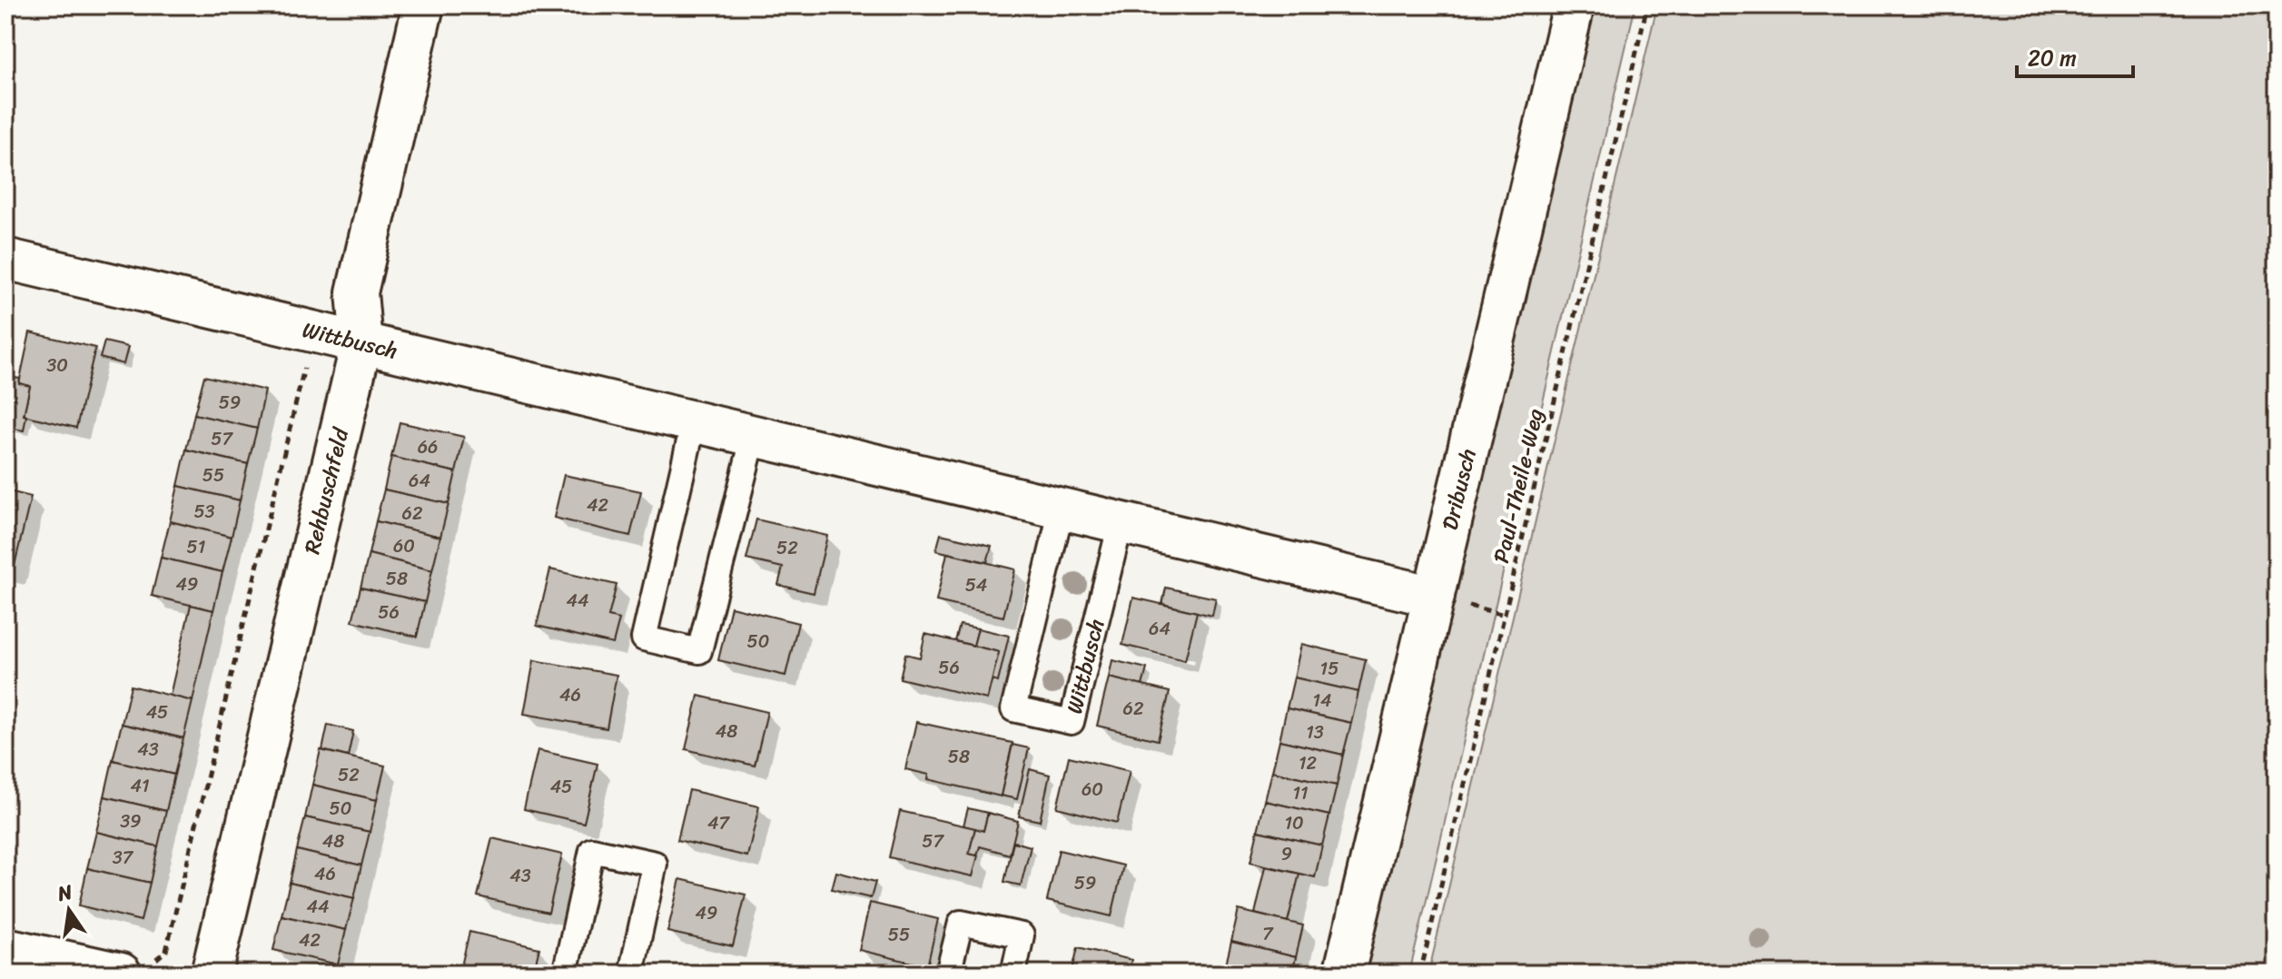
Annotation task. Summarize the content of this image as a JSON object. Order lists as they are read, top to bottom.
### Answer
{
  "streets": {
    "street": ["Wittbusch", "Dribusch", "Rehbuschfeld"],
    "path": ["Paul-Theile-Weg"]
  },
  "crossings": [
    ["Wittbusch", "Dribusch"],
    ["Wittbusch", "Rehbuschfeld"]
  ],
  "house_numbers": [
    "30",
    "59",
    "57",
    "66",
    "55",
    "64",
    "42",
    "53",
    "62",
    "60",
    "51",
    "52",
    "58",
    "49",
    "54",
    "44",
    "56",
    "64",
    "50",
    "56",
    "15",
    "46",
    "14",
    "62",
    "45",
    "48",
    "13",
    "43",
    "58",
    "12",
    "52",
    "41",
    "45",
    "60",
    "11",
    "50",
    "39",
    "47",
    "10",
    "48",
    "57",
    "9",
    "37",
    "46",
    "43",
    "59",
    "44",
    "49",
    "7",
    "55",
    "42"
  ],
  "scale_bar": "20 m",
  "north": "top"
}
